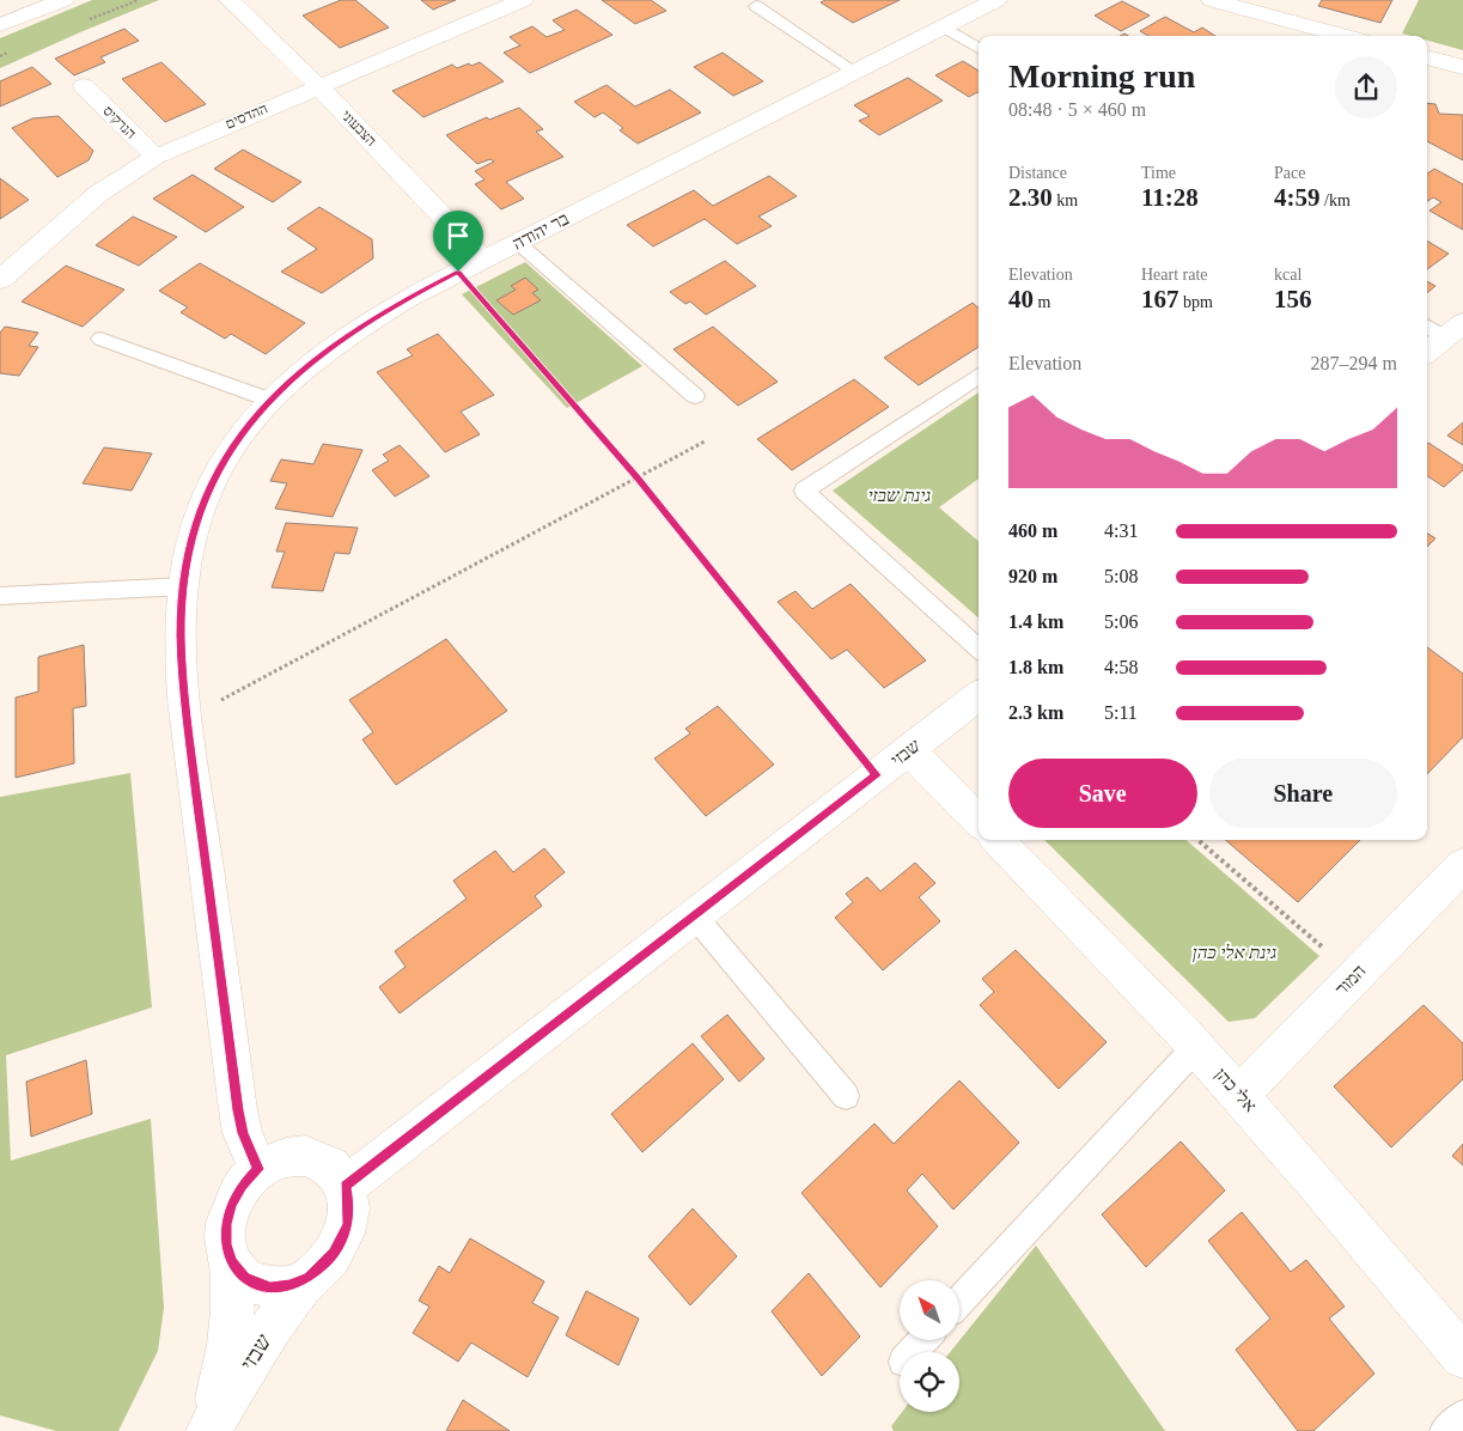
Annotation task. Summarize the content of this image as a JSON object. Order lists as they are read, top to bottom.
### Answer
{
  "streets": {
    "street": [
      "ההדסים",
      "הנרקיס",
      "הצבעוני",
      "בר יהודה",
      "שבזי",
      "המור",
      "אלי כהן"
    ]
  },
  "crossings": [
    ["ההדסים", "הנרקיס"],
    ["ההדסים", "הצבעוני"],
    ["הצבעוני", "בר יהודה"],
    ["בר יהודה", "שבזי"],
    ["המור", "אלי כהן"]
  ],
  "parks": ["גינת שבזי", "גינת אלי כהן"],
  "north": "top left",
  "page": {
    "heading": ["Morning run", "08:48 · 5 × 460 m"],
    "stats": [
      ["Distance", "2.30 km"],
      ["Time", "11:28"],
      ["Pace", "4:59 /km"],
      ["Elevation", "40 m"],
      ["Heart rate", "167 bpm"],
      ["kcal", "156"]
    ],
    "chart": ["Elevation", "287–294 m"],
    "list": [
      {
        "name": "460 m",
        "note": "4:31"
      },
      {
        "name": "920 m",
        "note": "5:08"
      },
      {
        "name": "1.4 km",
        "note": "5:06"
      },
      {
        "name": "1.8 km",
        "note": "4:58"
      },
      {
        "name": "2.3 km",
        "note": "5:11"
      }
    ],
    "buttons": ["Save", "Share"]
  }
}
